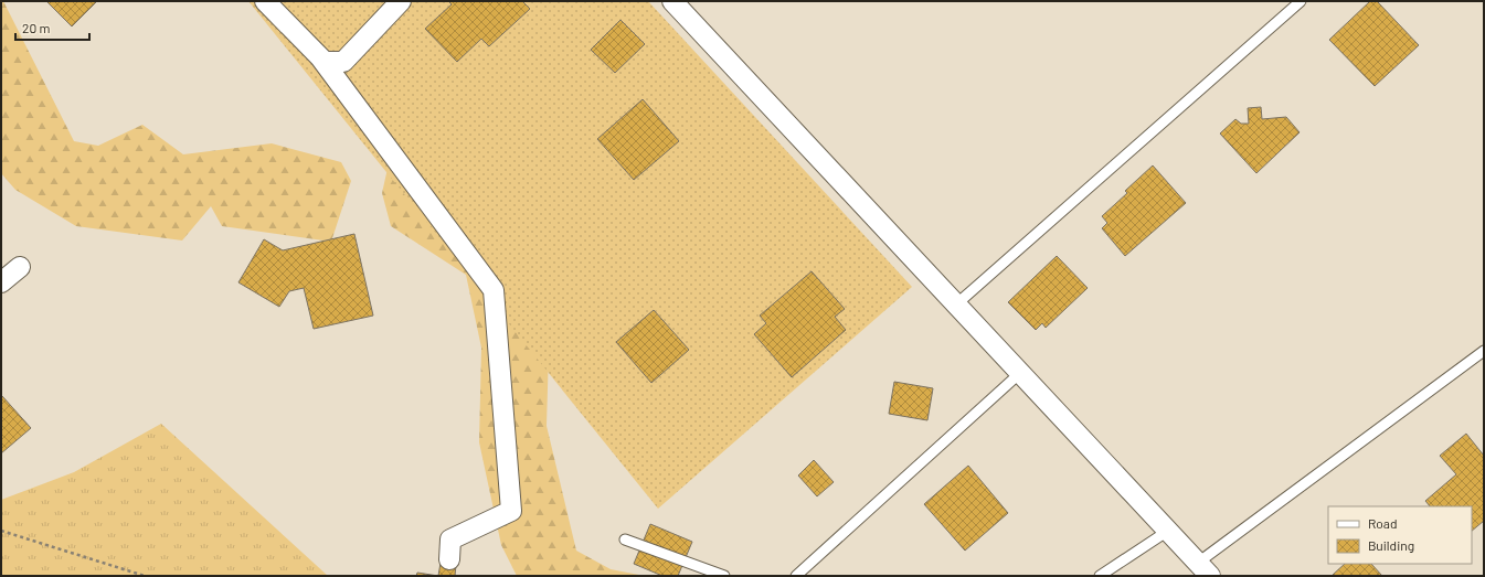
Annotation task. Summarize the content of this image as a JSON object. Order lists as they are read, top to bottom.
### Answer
{
  "legend": ["Road", "Building"],
  "scale_bar": "20 m"
}
